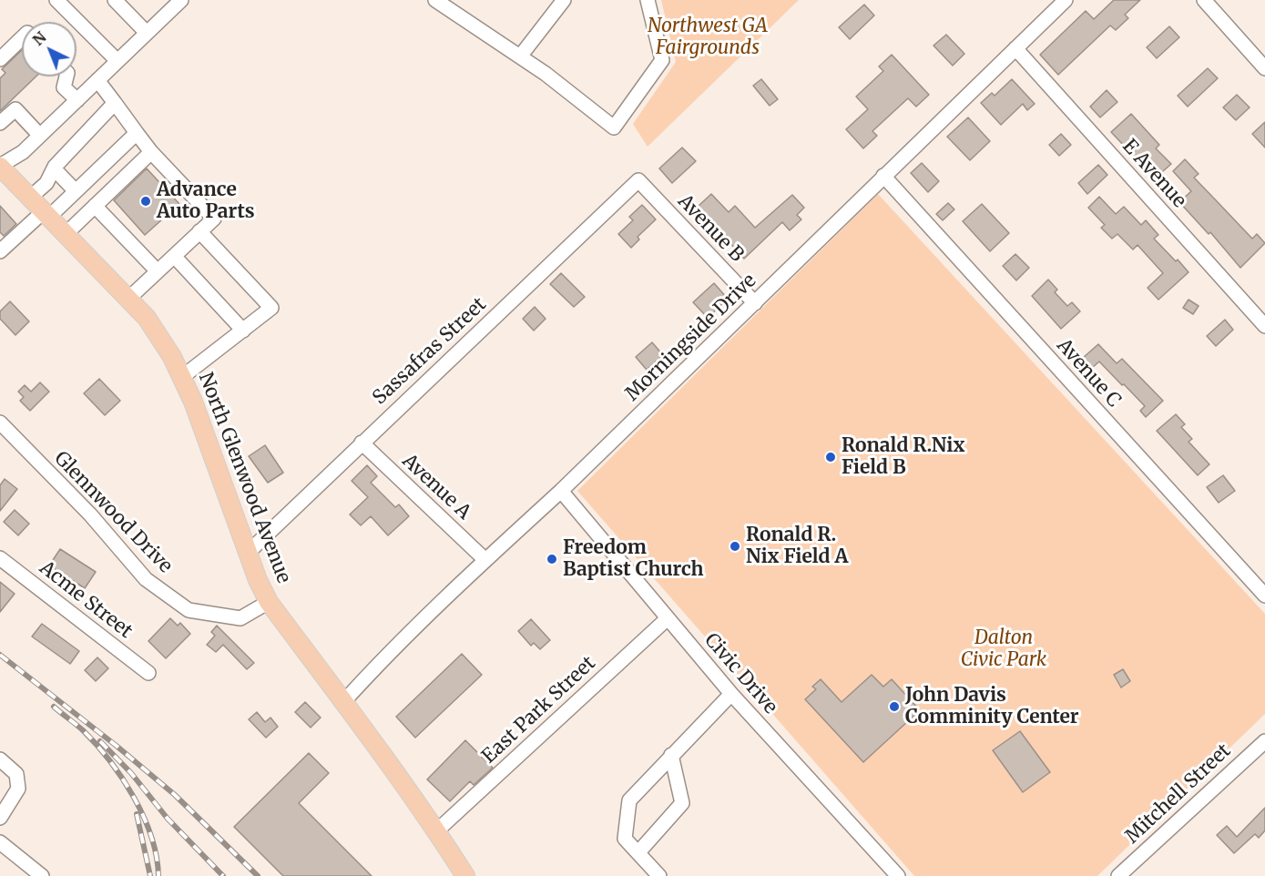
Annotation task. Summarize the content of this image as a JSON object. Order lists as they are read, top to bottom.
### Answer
{
  "streets": {
    "main road": ["North Glenwood Avenue"],
    "street": [
      "E Avenue",
      "Avenue B",
      "Morningside Drive",
      "Sassafras Street",
      "Avenue C",
      "Avenue A",
      "Glennwood Drive",
      "Acme Street",
      "Civic Drive",
      "East Park Street",
      "Mitchell Street"
    ]
  },
  "crossings": [
    ["E Avenue", "Morningside Drive"],
    ["Avenue B", "Morningside Drive"],
    ["Avenue B", "Sassafras Street"],
    ["Morningside Drive", "Avenue C"],
    ["Morningside Drive", "North Glenwood Avenue"],
    ["Morningside Drive", "Avenue A"],
    ["Morningside Drive", "Civic Drive"],
    ["Sassafras Street", "North Glenwood Avenue"],
    ["Sassafras Street", "Avenue A"],
    ["North Glenwood Avenue", "Glennwood Drive"],
    ["North Glenwood Avenue", "East Park Street"],
    ["Civic Drive", "East Park Street"]
  ],
  "parks": ["Northwest GA Fairgrounds", "Dalton Civic Park"],
  "places": [
    "Advance Auto Parts",
    "Ronald R.Nix Field B",
    "Ronald R. Nix Field A",
    "Freedom Baptist Church",
    "John Davis Comminity Center"
  ],
  "north": "top left"
}
